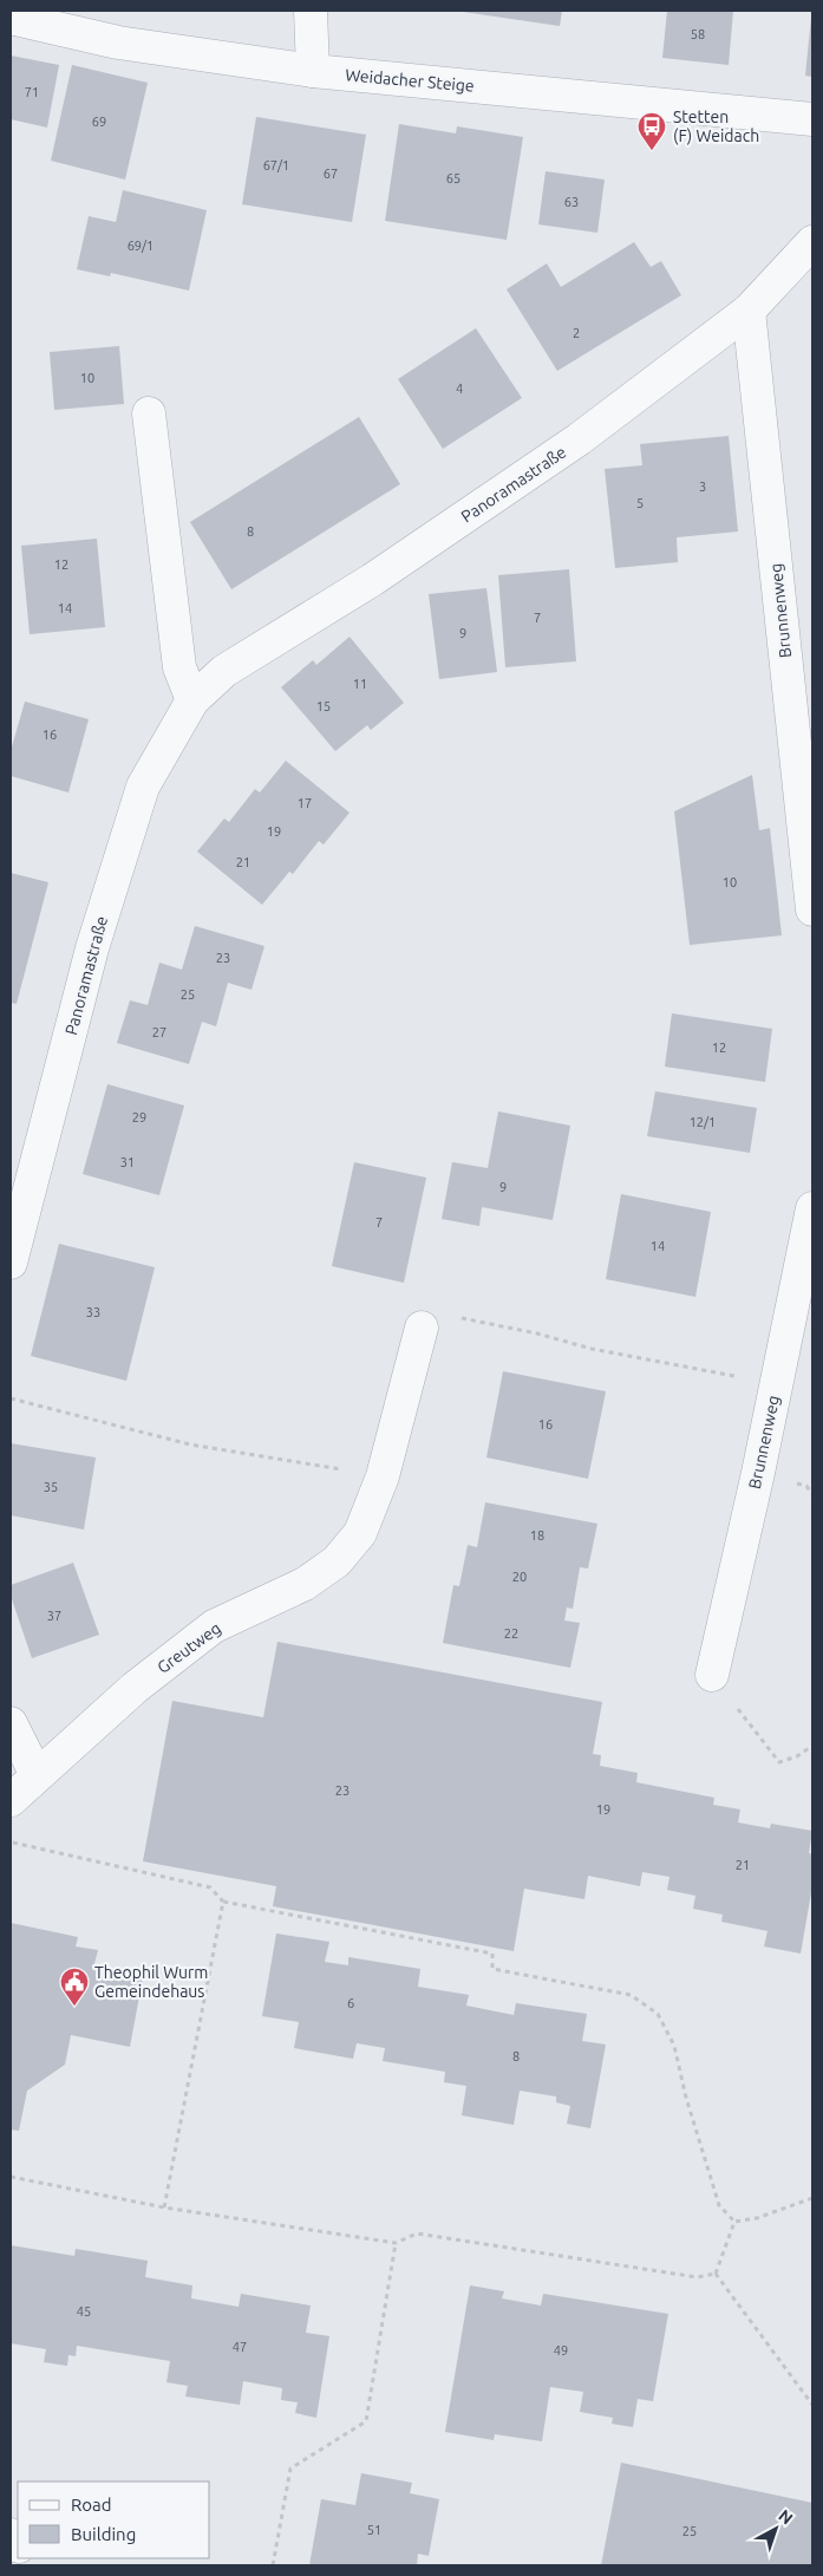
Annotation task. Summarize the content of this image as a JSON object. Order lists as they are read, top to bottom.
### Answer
{
  "streets": {
    "street": [
      "Weidacher Steige",
      "Panoramastraße",
      "Brunnenweg",
      "Greutweg"
    ]
  },
  "crossings": [
    ["Panoramastraße", "Brunnenweg"]
  ],
  "places": {
    "bus stop": ["Stetten (F) Weidach"],
    "public building": ["Theophil Wurm Gemeindehaus"]
  },
  "house_numbers": [
    "58",
    "71",
    "69",
    "67/1",
    "67",
    "65",
    "63",
    "69/1",
    "2",
    "10",
    "4",
    "3",
    "5",
    "8",
    "12",
    "14",
    "7",
    "9",
    "11",
    "15",
    "16",
    "17",
    "19",
    "21",
    "10",
    "23",
    "25",
    "27",
    "12",
    "29",
    "12/1",
    "31",
    "9",
    "7",
    "14",
    "33",
    "16",
    "35",
    "18",
    "20",
    "37",
    "22",
    "23",
    "19",
    "21",
    "6",
    "8",
    "45",
    "47",
    "49",
    "51",
    "25"
  ],
  "legend": ["Road", "Building"],
  "north": "top right"
}
